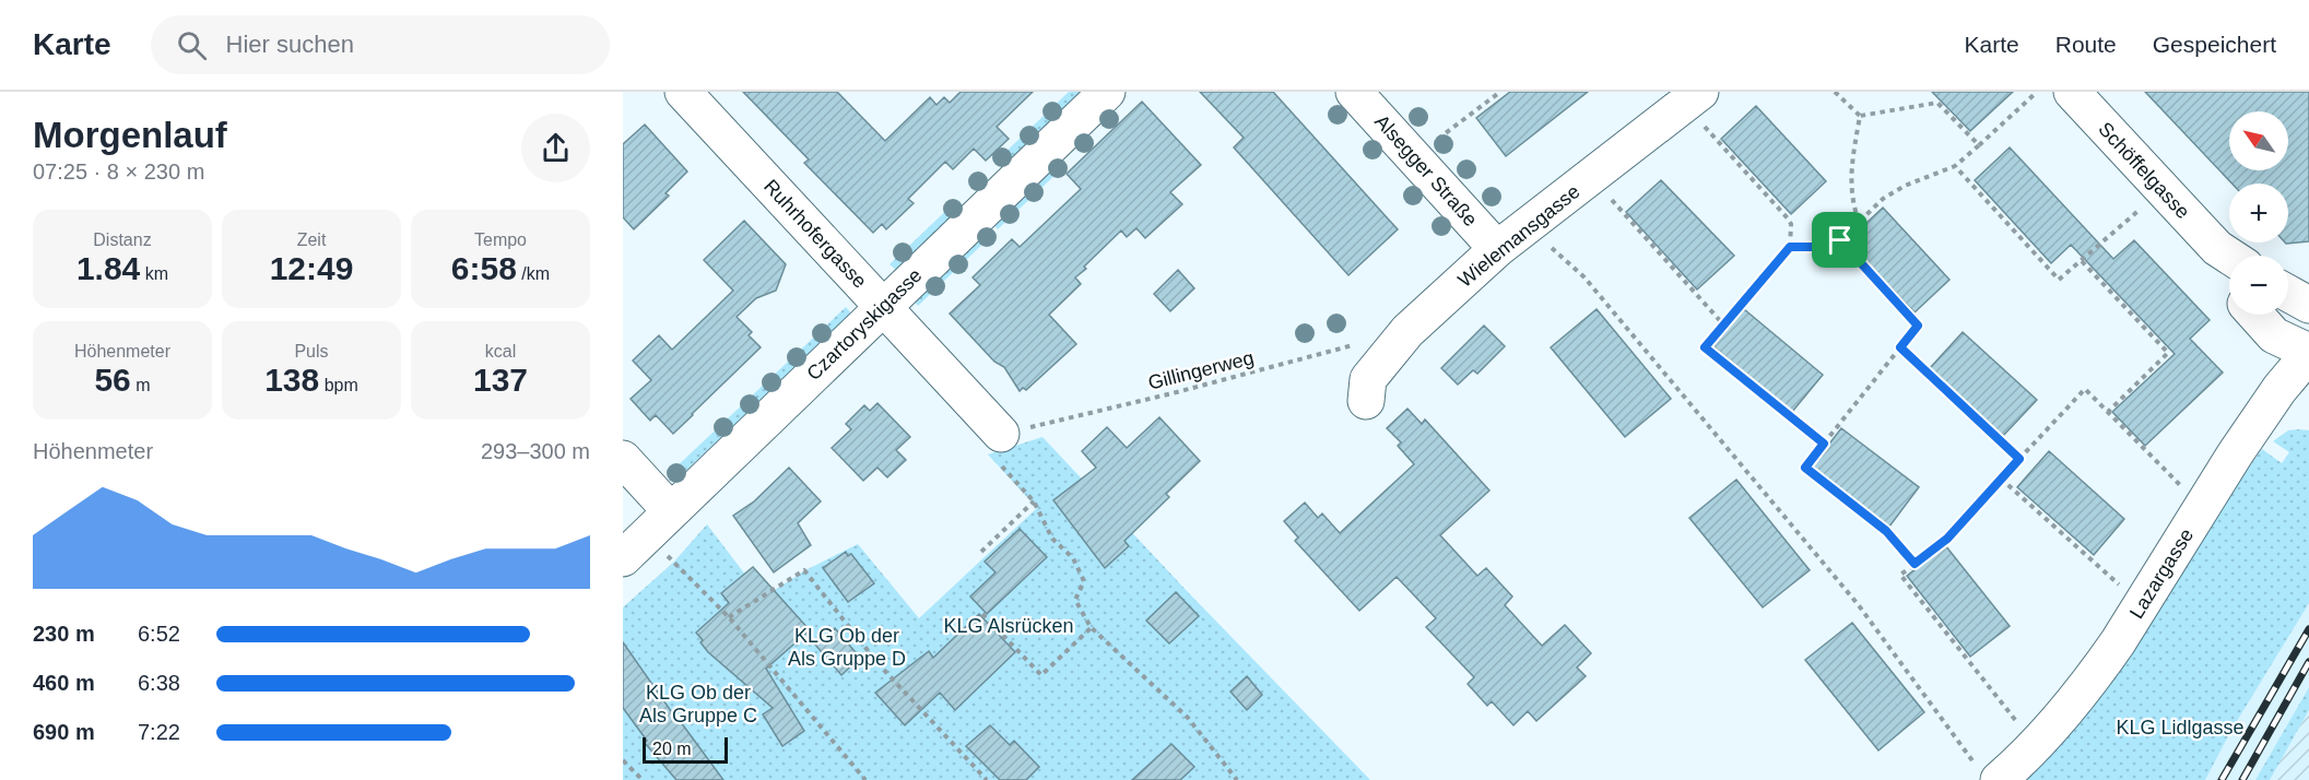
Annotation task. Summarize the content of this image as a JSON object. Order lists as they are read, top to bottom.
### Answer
{
  "streets": {
    "street": [
      "Alsegger Straße",
      "Schöffelgasse",
      "Ruhrhofergasse",
      "Wielemansgasse",
      "Czartoryskigasse",
      "Lazargasse"
    ],
    "path": ["Gillingerweg"]
  },
  "crossings": [
    ["Alsegger Straße", "Wielemansgasse"],
    ["Ruhrhofergasse", "Czartoryskigasse"],
    ["Ruhrhofergasse", "Gillingerweg"]
  ],
  "parks": [
    "KLG Alsrücken",
    "KLG Ob der Als Gruppe D",
    "KLG Ob der Als Gruppe C",
    "KLG Lidlgasse"
  ],
  "scale_bar": "20 m",
  "north": "top left",
  "page": {
    "header": "Karte",
    "search": "Hier suchen",
    "nav": ["Karte", "Route", "Gespeichert"],
    "heading": ["Morgenlauf", "07:25 · 8 × 230 m"],
    "map_buttons": ["+", "−"],
    "stats": [
      ["Distanz", "1.84 km"],
      ["Zeit", "12:49"],
      ["Tempo", "6:58 /km"],
      ["Höhenmeter", "56 m"],
      ["Puls", "138 bpm"],
      ["kcal", "137"]
    ],
    "chart": ["Höhenmeter", "293–300 m"],
    "list": [
      {
        "name": "230 m",
        "note": "6:52"
      },
      {
        "name": "460 m",
        "note": "6:38"
      },
      {
        "name": "690 m",
        "note": "7:22"
      }
    ],
    "scale": "20 m"
  }
}
